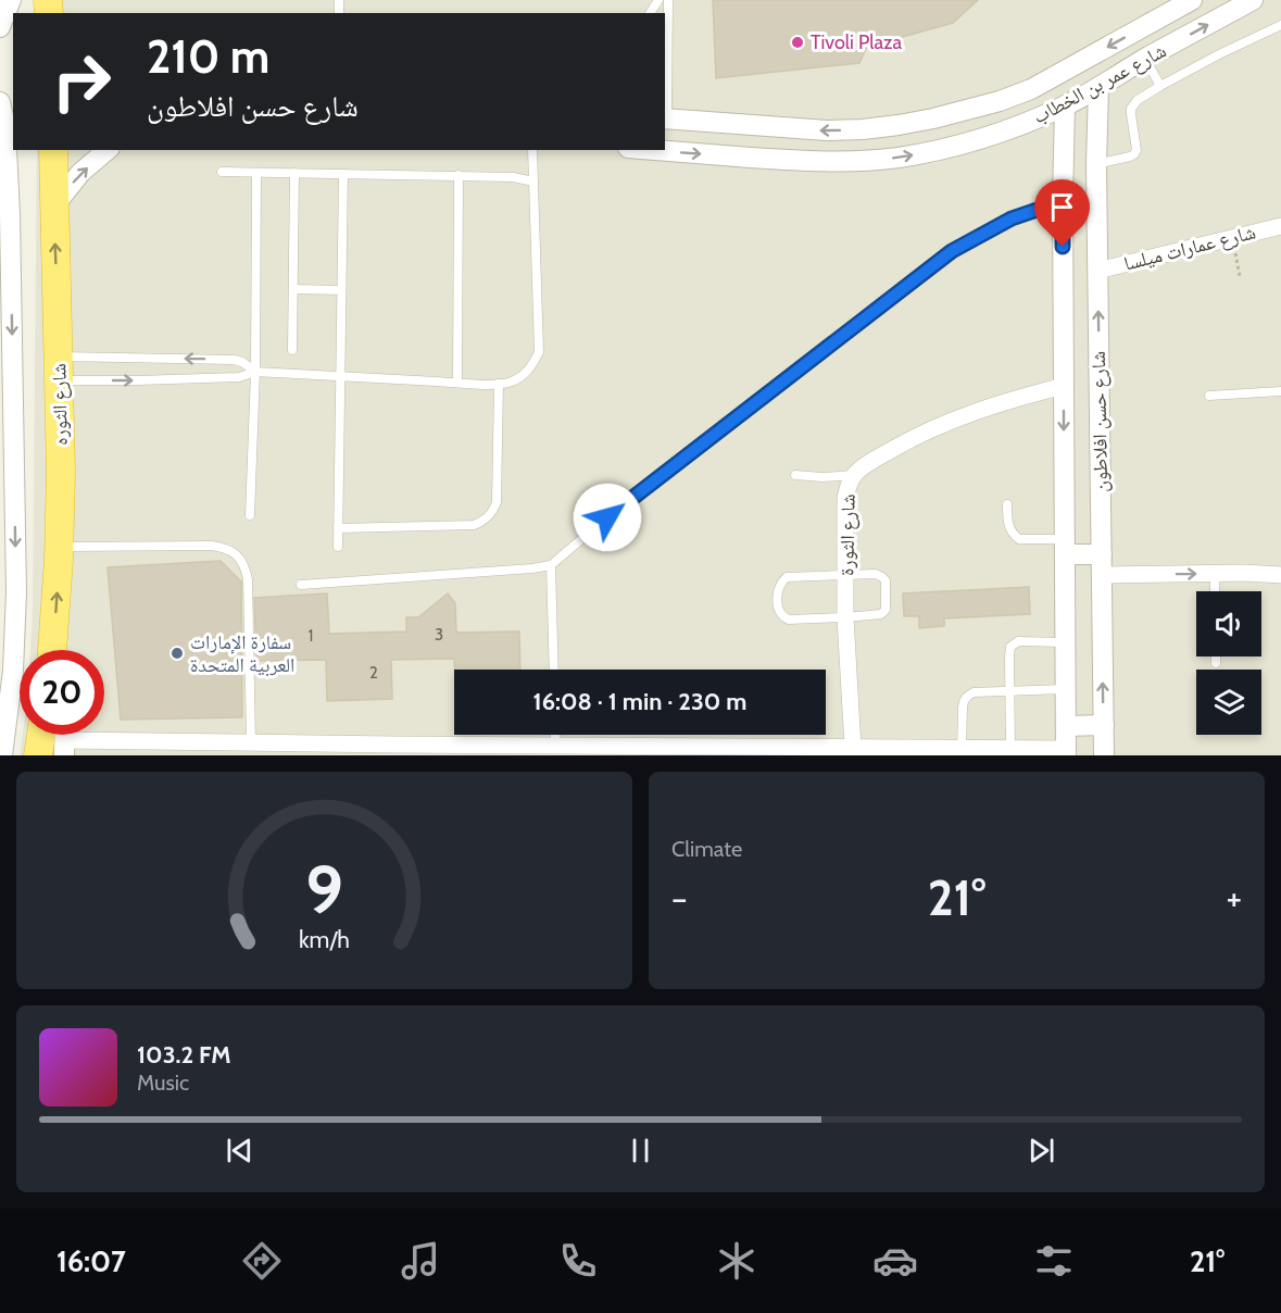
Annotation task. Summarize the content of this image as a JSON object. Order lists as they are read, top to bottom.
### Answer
{
  "streets": {
    "highway": ["شارع الثوره"],
    "street": [
      "شارع عمر بن الخطاب",
      "شارع عمارات ميلسا",
      "شارع حسن افلاطون",
      "شارع الثورة"
    ]
  },
  "crossings": [
    ["شارع عمر بن الخطاب", "شارع حسن افلاطون"],
    ["شارع عمارات ميلسا", "شارع حسن افلاطون"],
    ["شارع حسن افلاطون", "شارع الثورة"]
  ],
  "one_way": ["شارع الثوره"],
  "places": ["Tivoli Plaza", "سفارة الإمارات العربية المتحدة"],
  "house_numbers": ["3", "1", "2"],
  "page": {
    "turn": ["210 m", "شارع حسن افلاطون"],
    "limit": "20",
    "trip": "16:08 · 1 min · 230 m",
    "tile": "Climate",
    "heat": ["−", "21°", "+"],
    "song": ["103.2 FM", "Music"],
    "tabs": ["16:07", "21°"],
    "gauge": ["9", "km/h"]
  }
}
